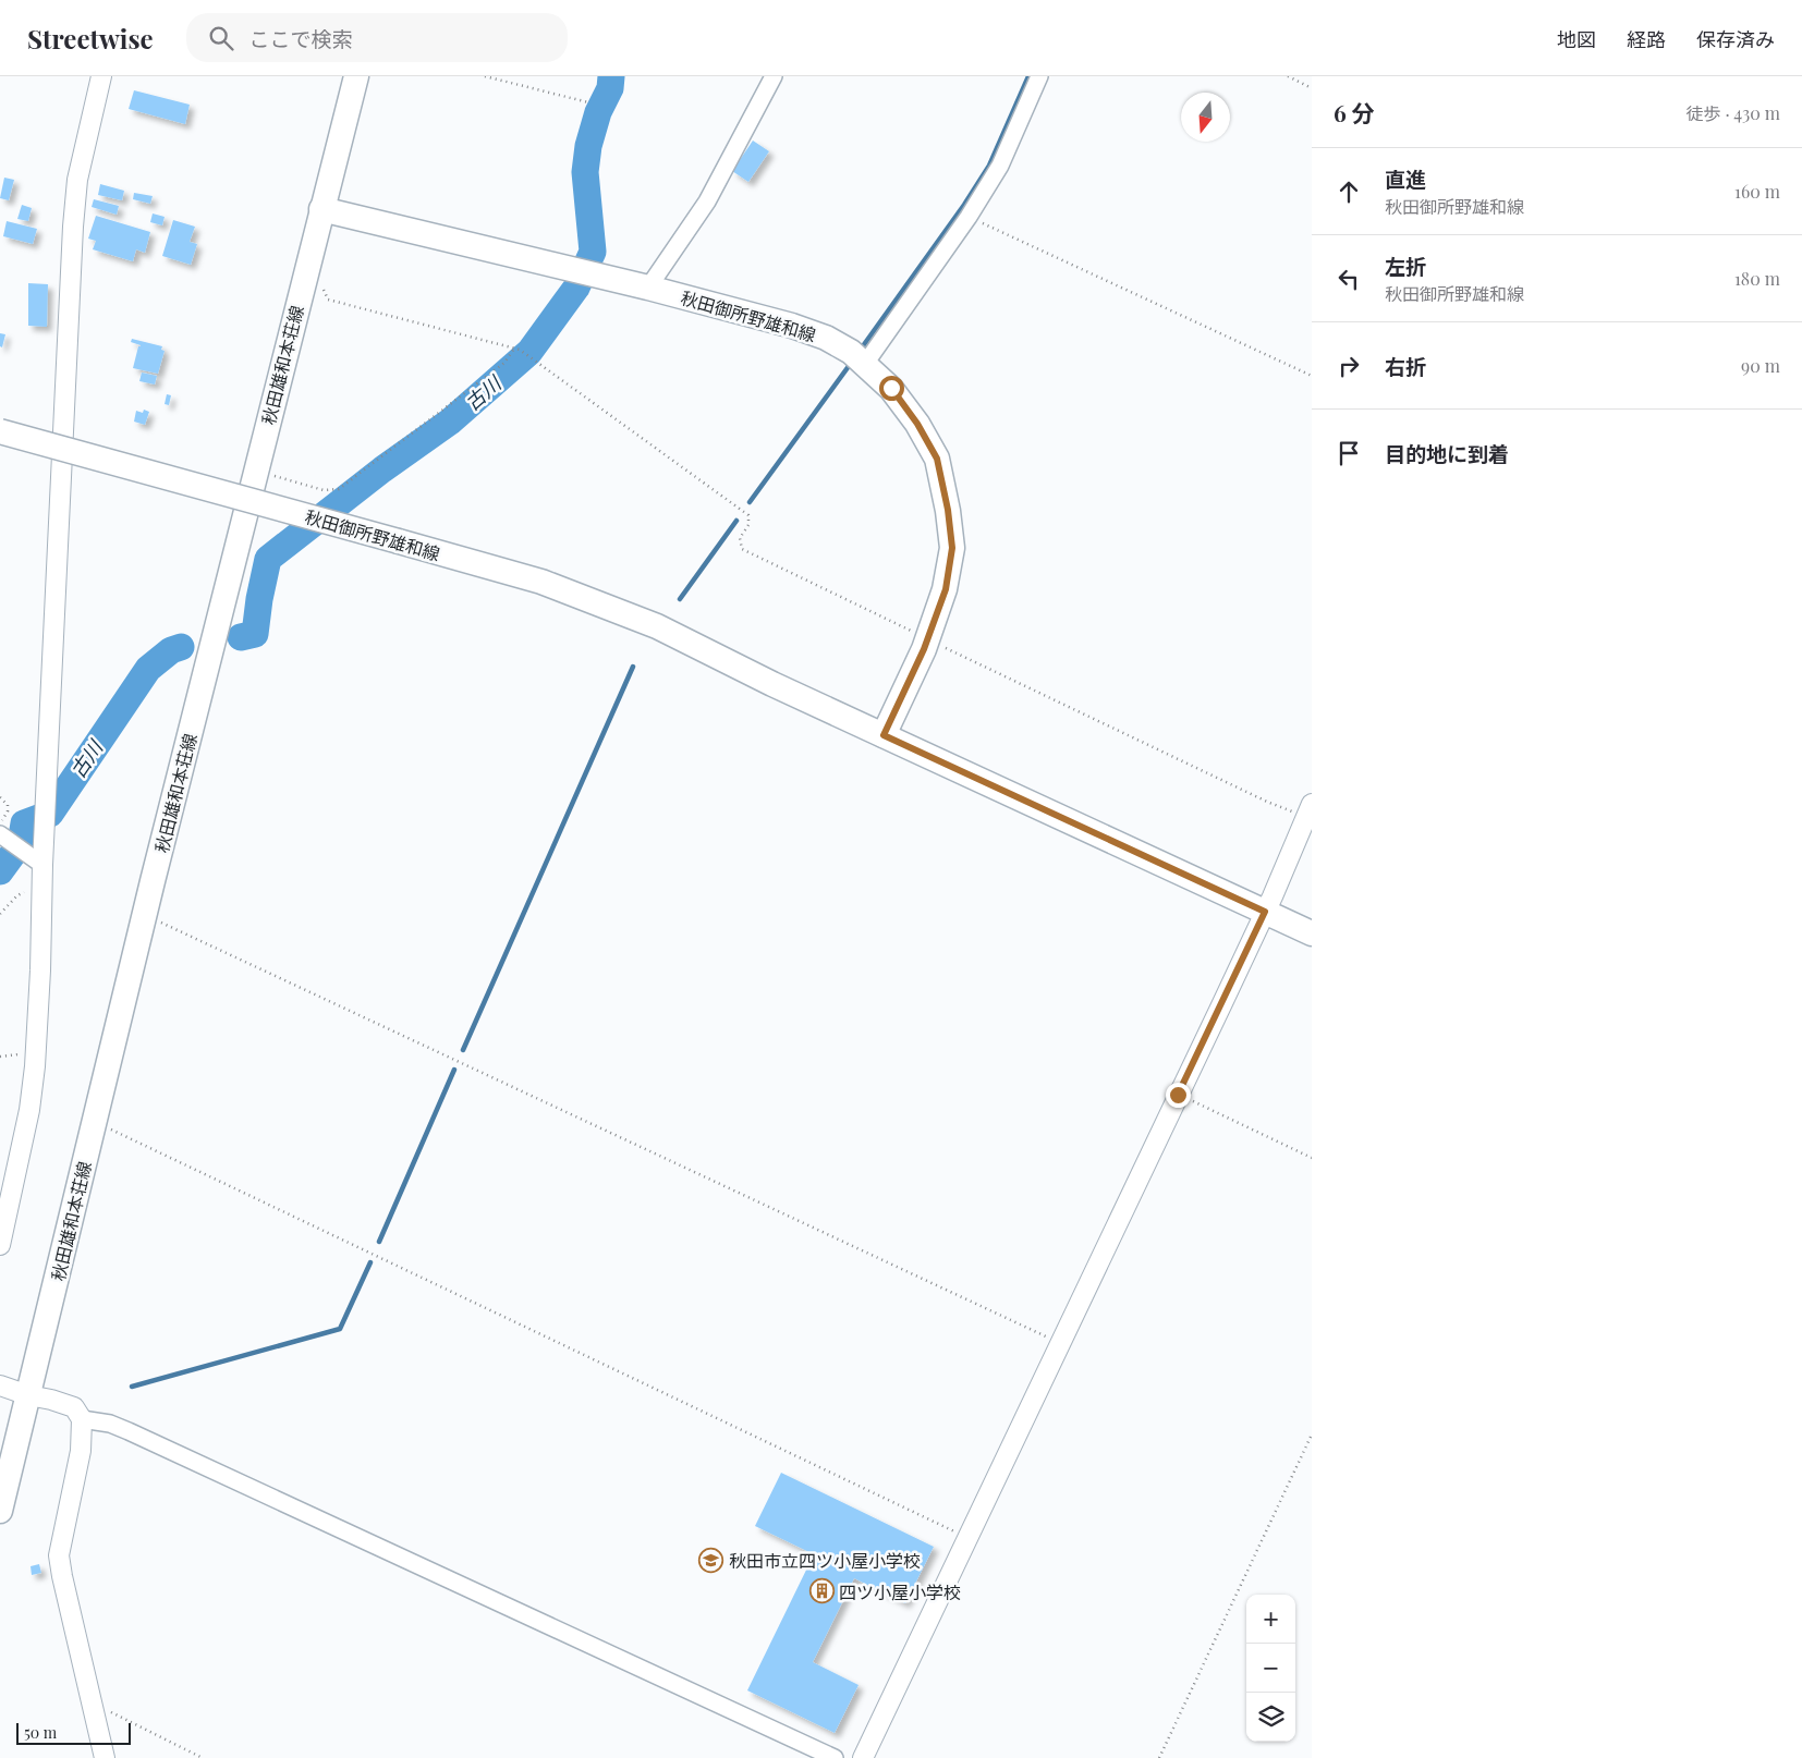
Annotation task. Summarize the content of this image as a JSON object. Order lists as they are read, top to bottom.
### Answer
{
  "streets": {
    "main road": ["秋田御所野雄和線", "秋田雄和本荘線"]
  },
  "crossings": [
    ["秋田御所野雄和線", "秋田雄和本荘線"]
  ],
  "water": ["古川"],
  "places": {
    "school or university": ["秋田市立四ツ小屋小学校"],
    "building": ["四ツ小屋小学校"]
  },
  "scale_bar": "50 m",
  "north": "bottom",
  "page": {
    "header": "Streetwise",
    "search": "ここで検索",
    "nav": ["地図", "経路", "保存済み"],
    "heading": ["6 分", "徒歩 · 430 m"],
    "list": [
      ["直進", "秋田御所野雄和線", "160 m"],
      ["左折", "秋田御所野雄和線", "180 m"],
      ["右折", "90 m"],
      "目的地に到着"
    ],
    "map_buttons": ["+", "−"],
    "scale": "50 m"
  }
}
